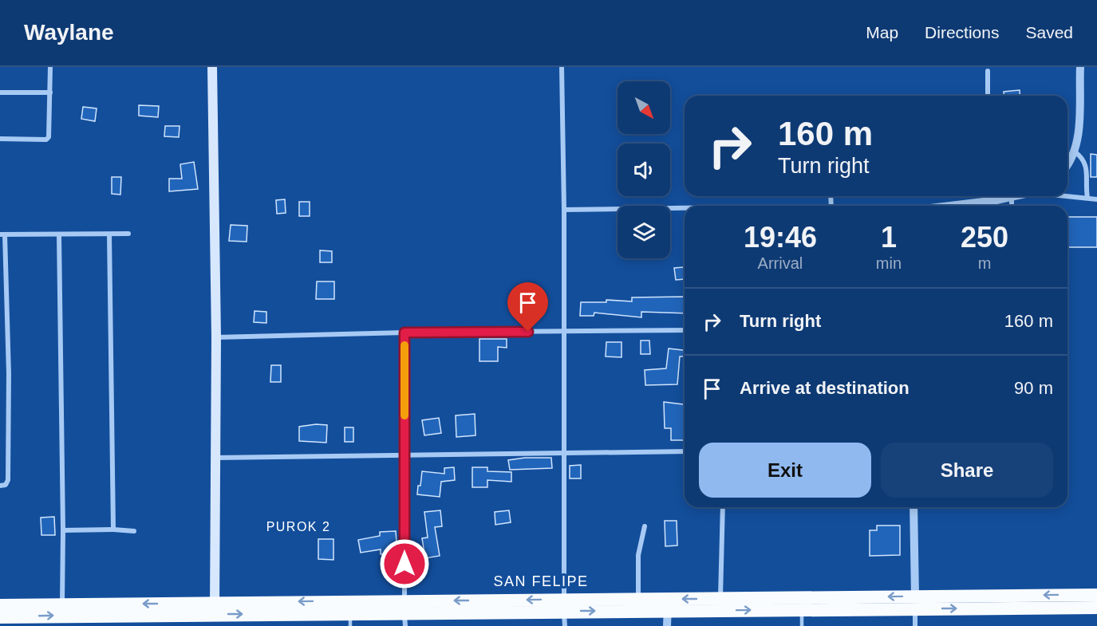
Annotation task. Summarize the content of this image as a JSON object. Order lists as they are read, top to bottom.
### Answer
{
  "districts": ["PUROK 2", "SAN FELIPE"],
  "north": "bottom right",
  "page": {
    "header": "Waylane",
    "nav": ["Map", "Directions", "Saved"],
    "turn": ["160 m", "Turn right"],
    "eta": [
      "19:46",
      "Arrival",
      "1",
      "min",
      "250",
      "m"
    ],
    "list": [
      {
        "name": "Turn right",
        "value": "160 m"
      },
      {
        "name": "Arrive at destination",
        "value": "90 m"
      }
    ],
    "buttons": ["Exit", "Share"]
  }
}
